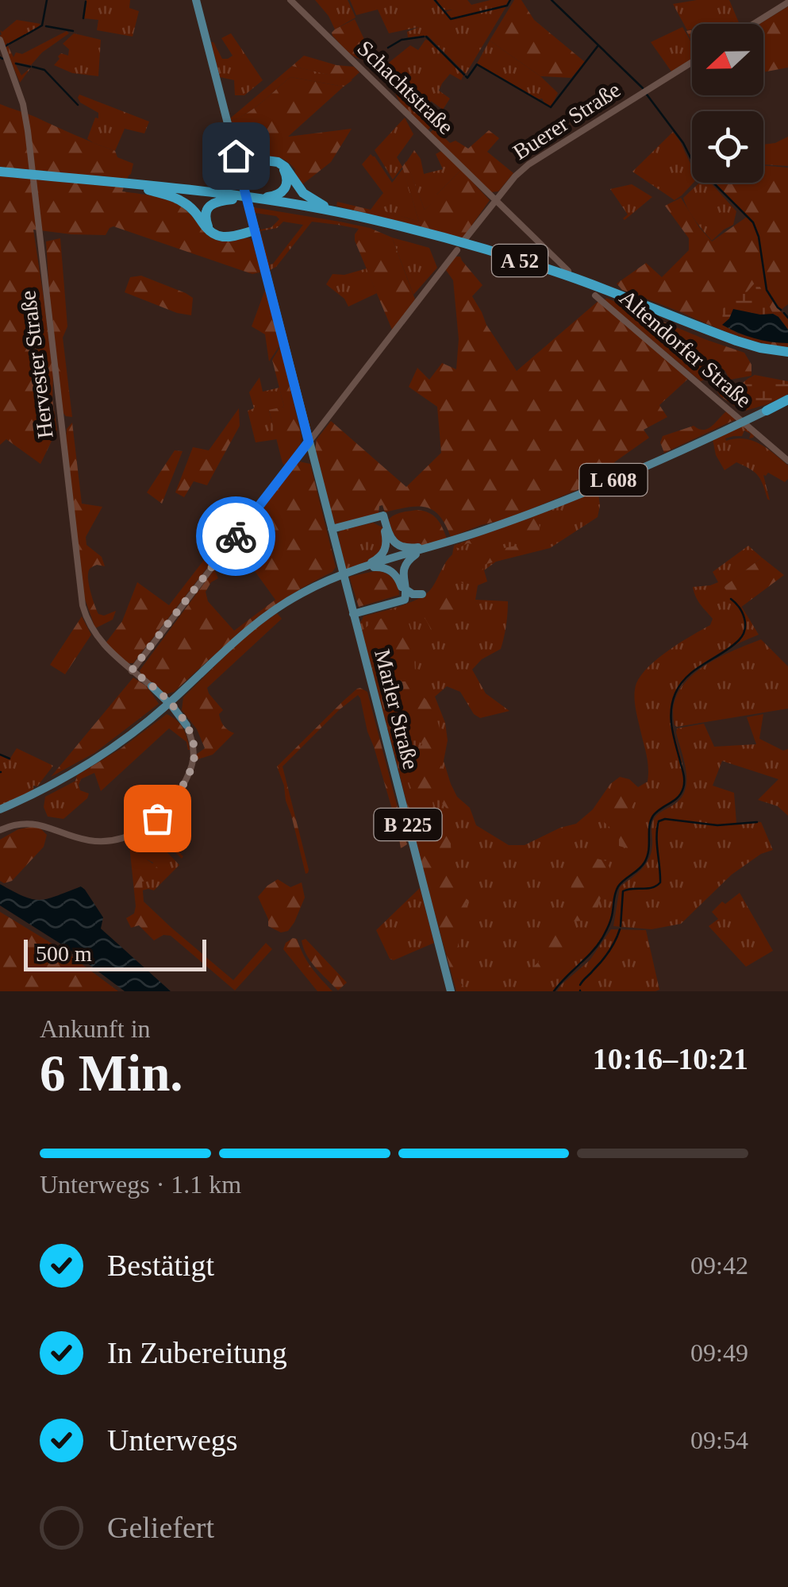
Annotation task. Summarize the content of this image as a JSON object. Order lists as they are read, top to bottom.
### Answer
{
  "streets": {
    "highway": ["A 52"],
    "main road": [
      "Schachtstraße",
      "Buerer Straße",
      "Altendorfer Straße",
      "Hervester Straße",
      "L 608",
      "Marler Straße",
      "B 225"
    ]
  },
  "crossings": [
    ["Schachtstraße", "Buerer Straße"],
    ["Marler Straße", "B 225"]
  ],
  "scale_bar": "500 m",
  "north": "left",
  "page": {
    "scale": "500 m",
    "heading": ["6 Min.", "Ankunft in", "10:16–10:21"],
    "bar": "Unterwegs · 1.1 km",
    "list": [
      ["Bestätigt", "09:42"],
      ["In Zubereitung", "09:49"],
      ["Unterwegs", "09:54"],
      "Geliefert"
    ]
  }
}
